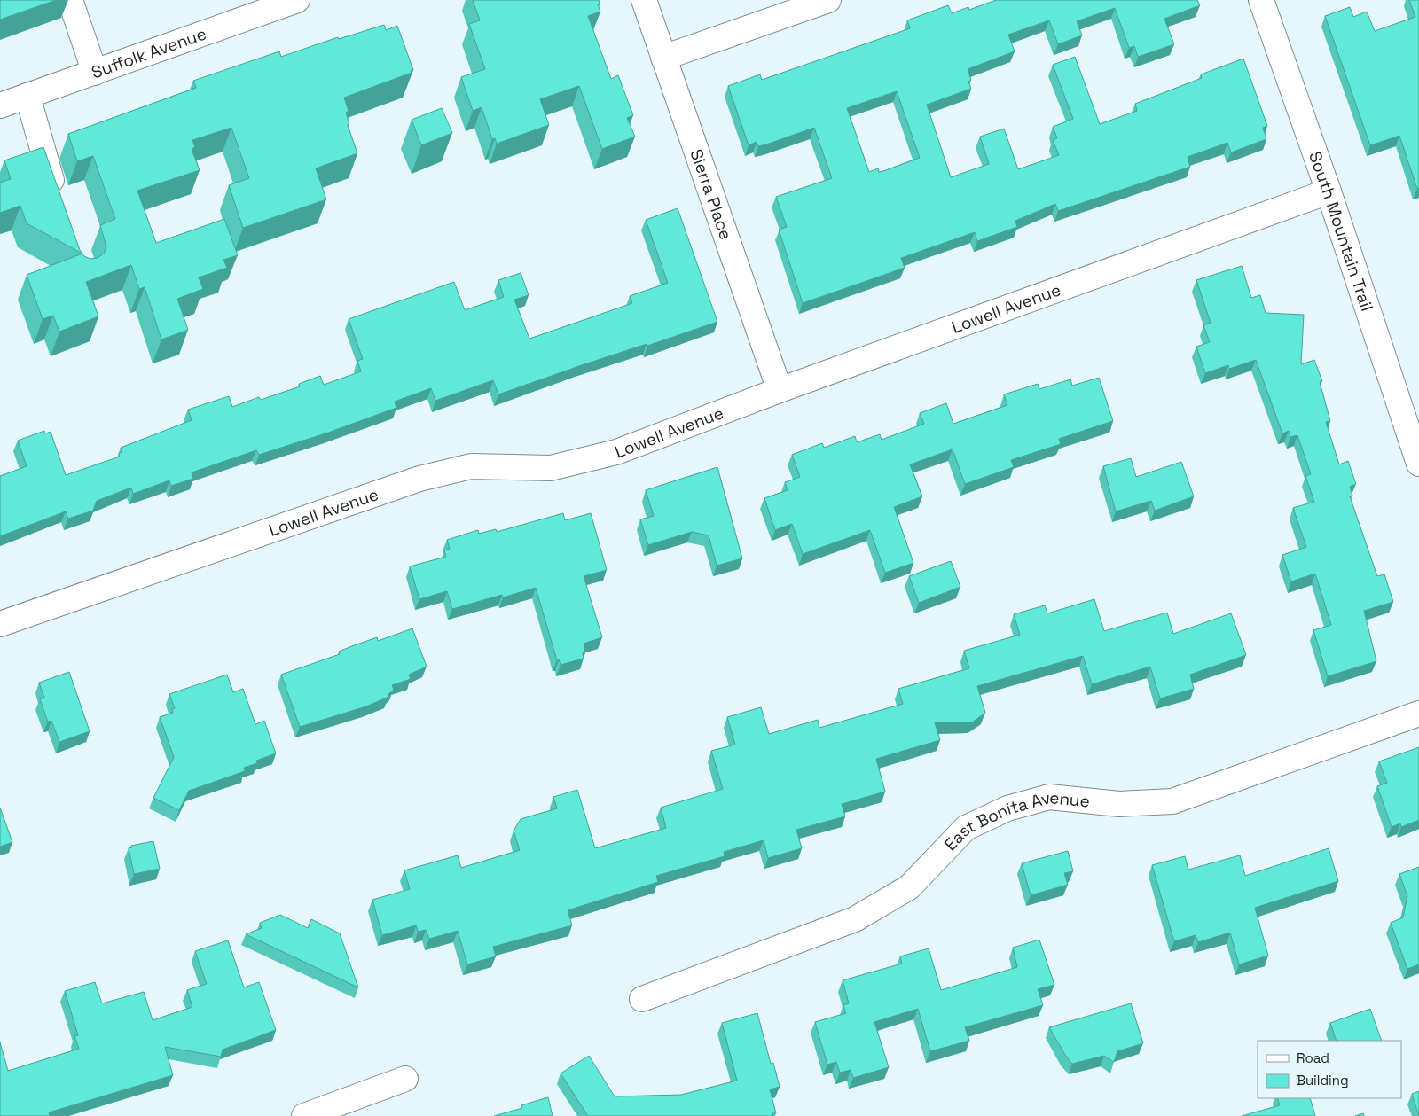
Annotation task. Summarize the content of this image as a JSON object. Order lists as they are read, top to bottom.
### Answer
{
  "streets": {
    "street": [
      "Suffolk Avenue",
      "Sierra Place",
      "South Mountain Trail",
      "Lowell Avenue",
      "East Bonita Avenue"
    ]
  },
  "crossings": [
    ["Sierra Place", "Lowell Avenue"],
    ["South Mountain Trail", "Lowell Avenue"]
  ],
  "legend": ["Road", "Building"]
}
